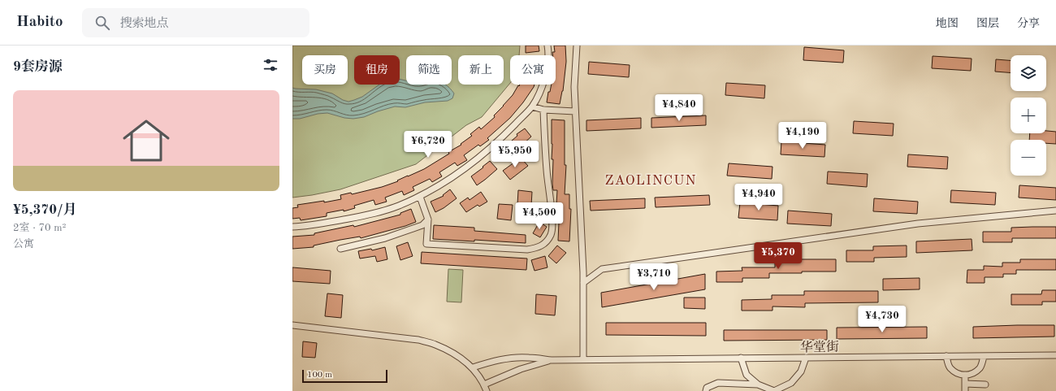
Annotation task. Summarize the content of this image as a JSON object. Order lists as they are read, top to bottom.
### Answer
{
  "streets": {
    "street": ["华堂街"]
  },
  "districts": ["ZAOLINCUN"],
  "scale_bar": "100 m",
  "page": {
    "header": "Habito",
    "search": "搜索地点",
    "nav": ["地图", "图层", "分享"],
    "heading": "9套房源",
    "map_buttons": ["+", "−"],
    "chip": [
      "买房",
      "租房",
      "筛选",
      "新上",
      "公寓"
    ],
    "list": [
      {
        "name": "¥5,370/月",
        "note": "2室 · 70 m² · 公寓"
      }
    ],
    "price": [
      "¥4,840",
      "¥4,190",
      "¥6,720",
      "¥5,950",
      "¥4,940",
      "¥4,500",
      "¥5,370",
      "¥3,710",
      "¥4,730"
    ],
    "scale": "100 m"
  }
}
